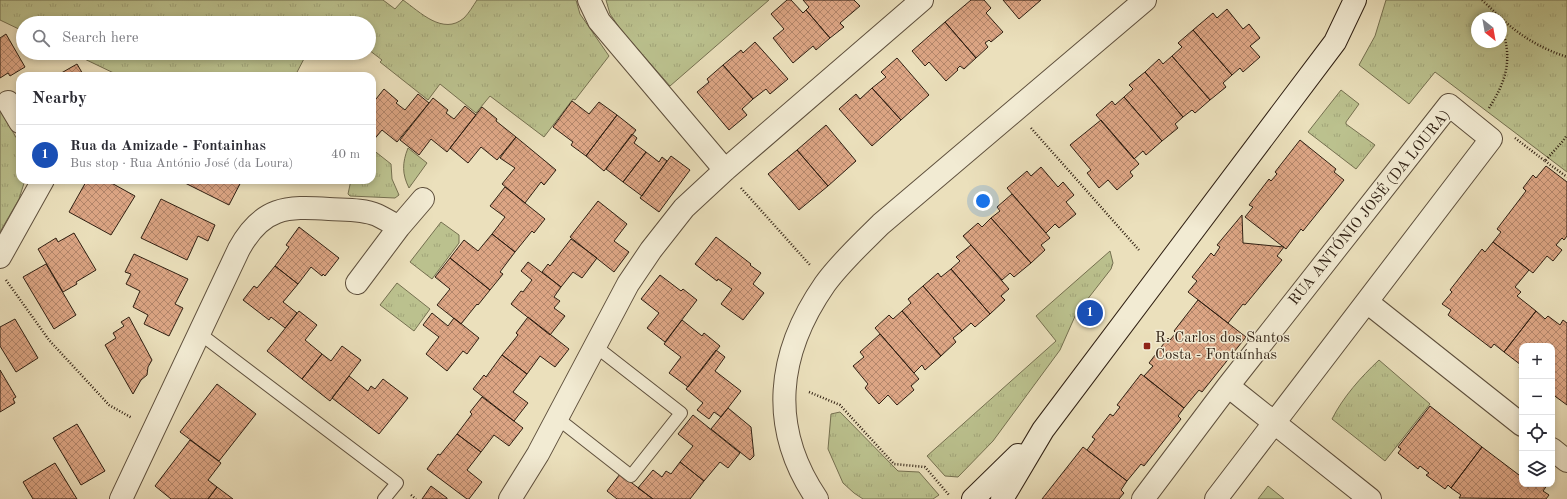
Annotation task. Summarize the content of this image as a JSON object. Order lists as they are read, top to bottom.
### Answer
{
  "streets": {
    "street": ["RUA ANTÓNIO JOSÉ (DA LOURA)"]
  },
  "places": {
    "transit": ["R. Carlos dos Santos Costa - Fontaínhas"]
  },
  "north": "bottom right",
  "page": {
    "search": "Search here",
    "heading": "Nearby",
    "list": [
      {
        "mark": "1",
        "name": "Rua da Amizade - Fontainhas",
        "note": "Bus stop · Rua António José (da Loura)",
        "value": "40 m"
      }
    ],
    "pins": "1",
    "map_buttons": ["+", "−"]
  }
}
